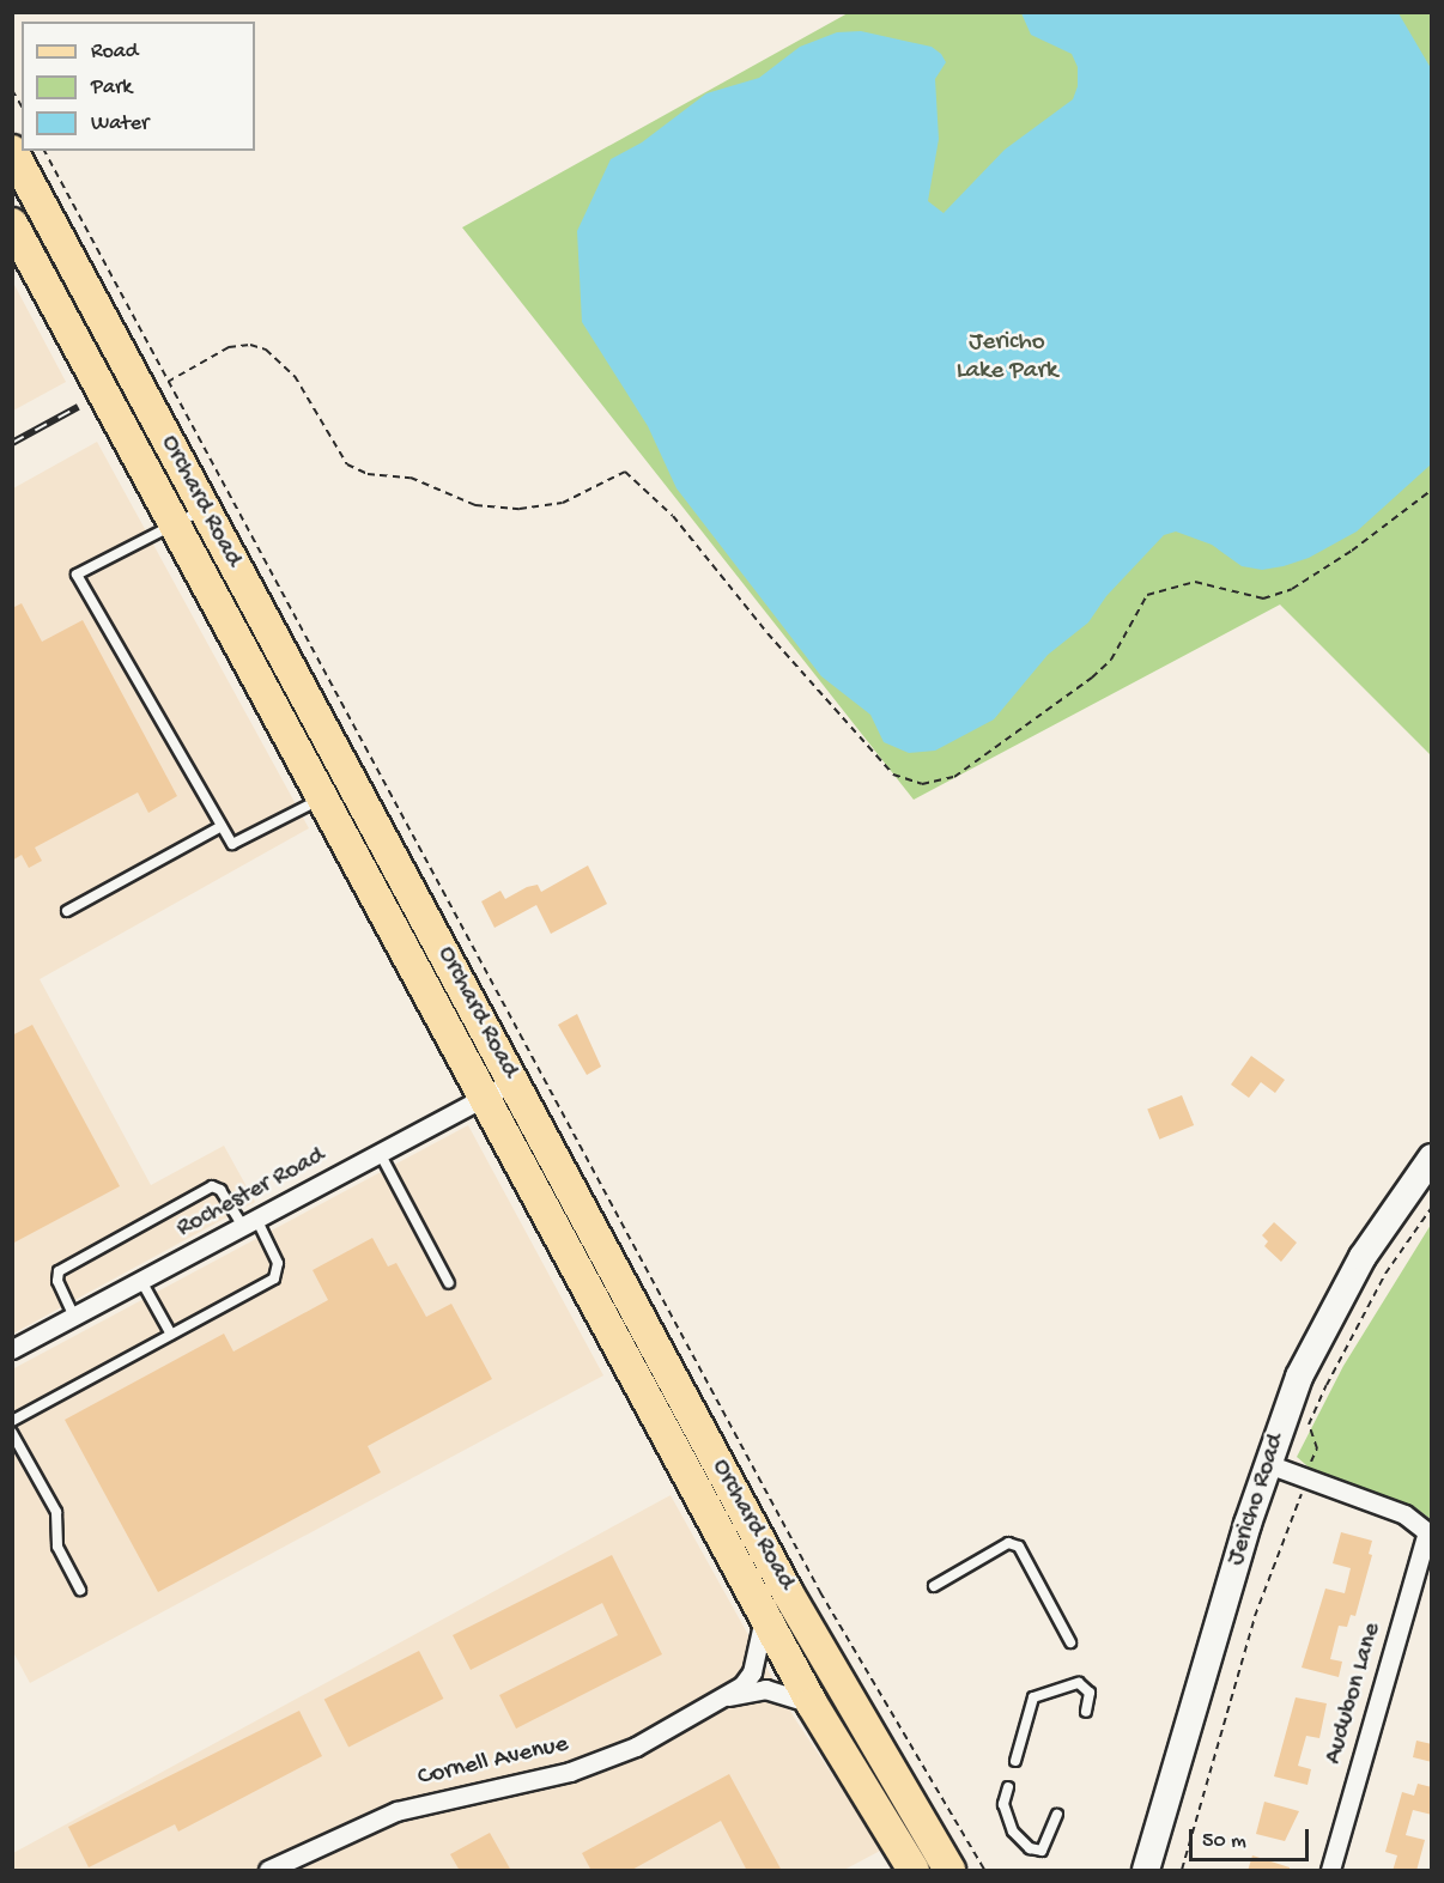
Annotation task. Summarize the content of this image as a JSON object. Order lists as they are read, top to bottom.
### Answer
{
  "streets": {
    "main road": ["Orchard Road", "Jericho Road"],
    "street": ["Rochester Road", "Audubon Lane", "Cornell Avenue"]
  },
  "crossings": [
    ["Orchard Road", "Rochester Road"],
    ["Orchard Road", "Cornell Avenue"]
  ],
  "parks": ["Jericho Lake Park"],
  "legend": ["Road", "Park", "Water"],
  "scale_bar": "50 m"
}
